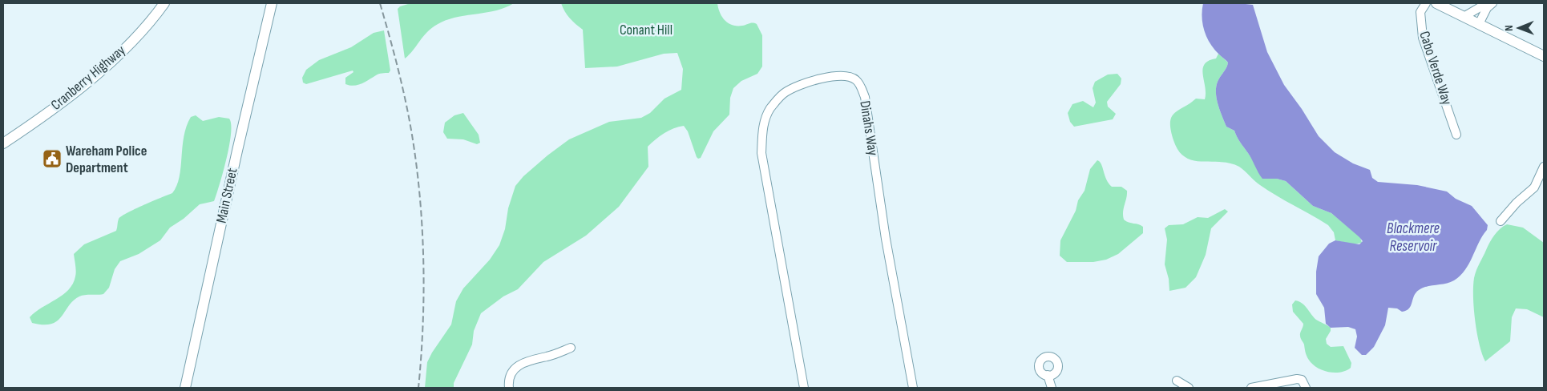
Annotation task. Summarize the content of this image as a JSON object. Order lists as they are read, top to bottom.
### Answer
{
  "streets": {
    "main road": ["Cranberry Highway", "Main Street"],
    "street": ["Cabo Verde Way", "Dinahs Way"]
  },
  "water": ["Blackmere Reservoir"],
  "parks": ["Conant Hill"],
  "places": {
    "public building": ["Wareham Police Department"]
  },
  "north": "left"
}
